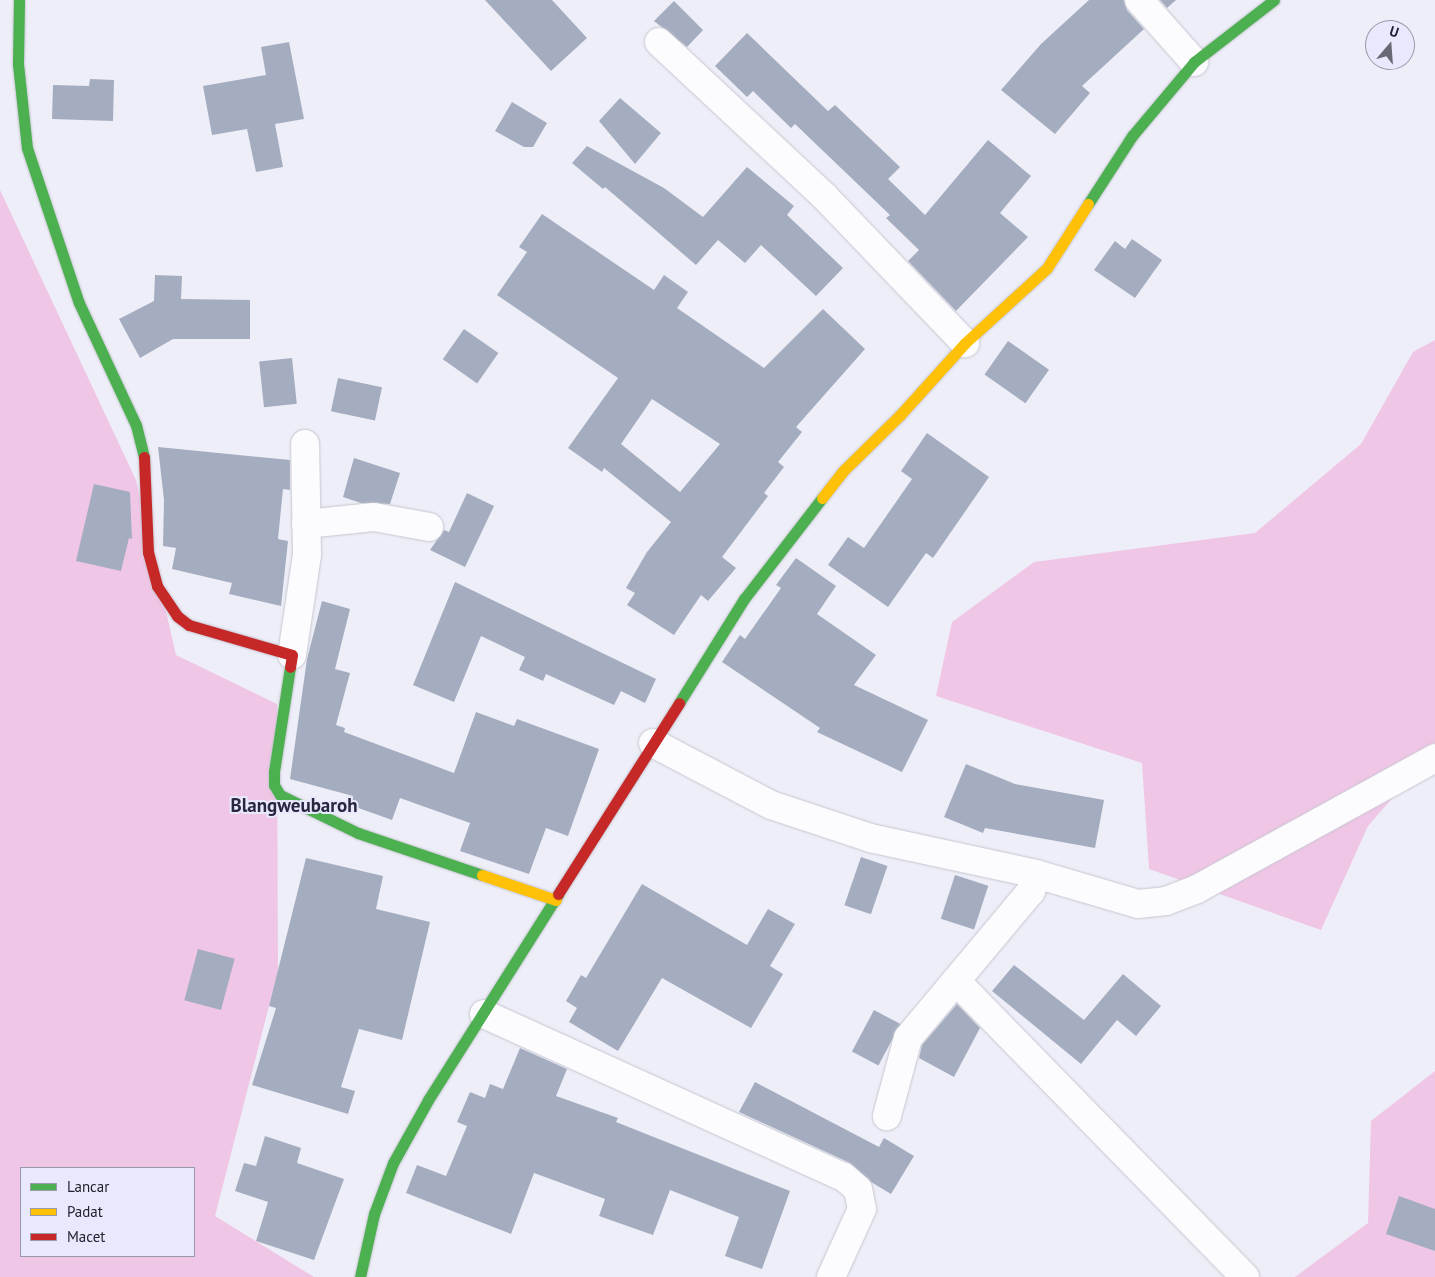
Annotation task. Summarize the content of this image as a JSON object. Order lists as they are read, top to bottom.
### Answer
{
  "districts": ["Blangweubaroh"],
  "legend": ["Lancar", "Padat", "Macet"],
  "north": "top"
}
